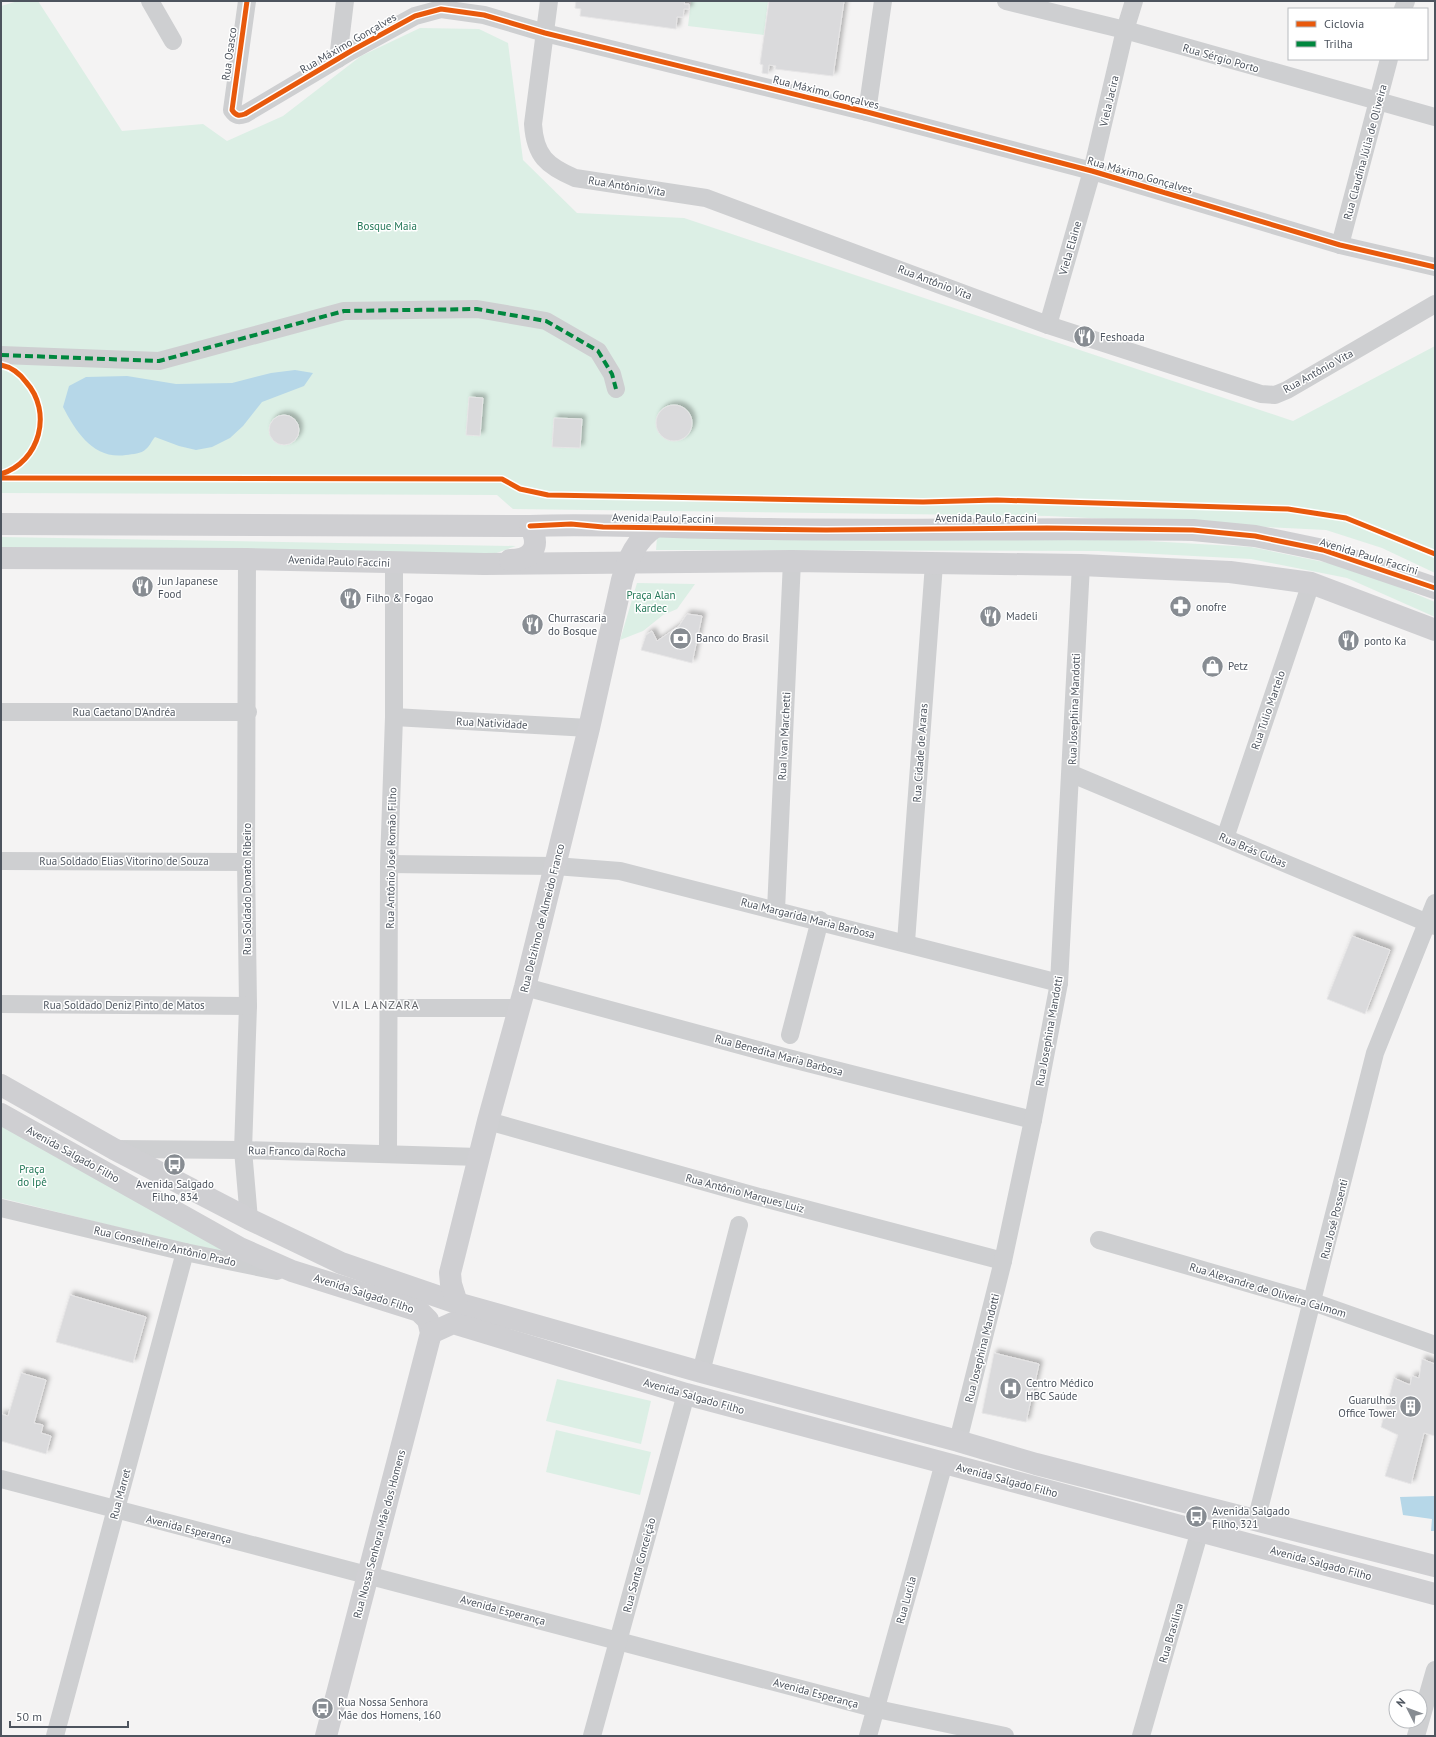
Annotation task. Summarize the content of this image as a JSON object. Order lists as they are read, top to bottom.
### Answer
{
  "streets": {
    "main road": [
      "Avenida Paulo Faccini",
      "Rua Delzihno de Almeido Franco",
      "Avenida Salgado Filho",
      "Rua Nossa Senhora Mãe dos Homens"
    ],
    "street": [
      "Rua Máximo Gonçalves",
      "Rua Osasco",
      "Rua Sérgio Porto",
      "Viela Jacira",
      "Rua Claudina Júlia de Oliveira",
      "Rua Antônio Vita",
      "Viela Elaine",
      "Rua Josephina Mandotti",
      "Rua Tulio Martelo",
      "Rua Caetano D'Andréa",
      "Rua Natividade",
      "Rua Ivan Marchetti",
      "Rua Cidade de Araras",
      "Rua Brás Cubas",
      "Rua Antônio José Romão Filho",
      "Rua Soldado Elias Vitorino de Souza",
      "Rua Soldado Donato Ribeiro",
      "Rua Margarida Maria Barbosa",
      "Rua Soldado Deniz Pinto de Matos",
      "Rua Benedita Maria Barbosa",
      "Rua Franco da Rocha",
      "Rua Antônio Marques Luiz",
      "Rua José Possenti",
      "Rua Conselheiro Antônio Prado",
      "Rua Alexandre de Oliveira Calmom",
      "Rua Marret",
      "Avenida Esperança",
      "Rua Santa Conceição",
      "Rua Lucila",
      "Rua Brasilina"
    ]
  },
  "crossings": [
    ["Rua Máximo Gonçalves", "Rua Osasco"],
    ["Rua Máximo Gonçalves", "Viela Jacira"],
    ["Rua Máximo Gonçalves", "Rua Claudina Júlia de Oliveira"],
    ["Rua Máximo Gonçalves", "Rua Antônio Vita"],
    ["Rua Máximo Gonçalves", "Viela Elaine"],
    ["Rua Sérgio Porto", "Viela Jacira"],
    ["Rua Sérgio Porto", "Rua Claudina Júlia de Oliveira"],
    ["Viela Jacira", "Viela Elaine"],
    ["Rua Antônio Vita", "Viela Elaine"],
    ["Avenida Paulo Faccini", "Rua Josephina Mandotti"],
    ["Avenida Paulo Faccini", "Rua Tulio Martelo"],
    ["Avenida Paulo Faccini", "Rua Ivan Marchetti"],
    ["Avenida Paulo Faccini", "Rua Cidade de Araras"],
    ["Avenida Paulo Faccini", "Rua Antônio José Romão Filho"],
    ["Avenida Paulo Faccini", "Rua Soldado Donato Ribeiro"],
    ["Avenida Paulo Faccini", "Rua Delzihno de Almeido Franco"],
    ["Rua Josephina Mandotti", "Rua Brás Cubas"],
    ["Rua Josephina Mandotti", "Rua Margarida Maria Barbosa"],
    ["Rua Josephina Mandotti", "Rua Benedita Maria Barbosa"],
    ["Rua Josephina Mandotti", "Avenida Salgado Filho"],
    ["Rua Josephina Mandotti", "Rua Antônio Marques Luiz"],
    ["Rua Tulio Martelo", "Rua Brás Cubas"],
    ["Rua Caetano D'Andréa", "Rua Soldado Donato Ribeiro"],
    ["Rua Natividade", "Rua Antônio José Romão Filho"],
    ["Rua Natividade", "Rua Delzihno de Almeido Franco"],
    ["Rua Ivan Marchetti", "Rua Margarida Maria Barbosa"],
    ["Rua Cidade de Araras", "Rua Margarida Maria Barbosa"],
    ["Rua Brás Cubas", "Rua José Possenti"],
    ["Rua Antônio José Romão Filho", "Rua Margarida Maria Barbosa"],
    ["Rua Antônio José Romão Filho", "Rua Franco da Rocha"],
    ["Rua Soldado Elias Vitorino de Souza", "Rua Soldado Donato Ribeiro"],
    ["Rua Soldado Donato Ribeiro", "Rua Soldado Deniz Pinto de Matos"],
    ["Rua Soldado Donato Ribeiro", "Rua Franco da Rocha"],
    ["Rua Soldado Donato Ribeiro", "Avenida Salgado Filho"],
    ["Rua Delzihno de Almeido Franco", "Rua Margarida Maria Barbosa"],
    ["Rua Delzihno de Almeido Franco", "Rua Benedita Maria Barbosa"],
    ["Rua Delzihno de Almeido Franco", "Rua Franco da Rocha"],
    ["Rua Delzihno de Almeido Franco", "Avenida Salgado Filho"],
    ["Rua Delzihno de Almeido Franco", "Rua Antônio Marques Luiz"],
    ["Rua Franco da Rocha", "Avenida Salgado Filho"],
    ["Avenida Salgado Filho", "Rua José Possenti"],
    ["Avenida Salgado Filho", "Rua Conselheiro Antônio Prado"],
    ["Avenida Salgado Filho", "Rua Nossa Senhora Mãe dos Homens"],
    ["Avenida Salgado Filho", "Rua Santa Conceição"],
    ["Avenida Salgado Filho", "Rua Lucila"],
    ["Avenida Salgado Filho", "Rua Brasilina"],
    ["Rua José Possenti", "Rua Alexandre de Oliveira Calmom"],
    ["Rua Conselheiro Antônio Prado", "Rua Marret"],
    ["Rua Marret", "Avenida Esperança"],
    ["Avenida Esperança", "Rua Nossa Senhora Mãe dos Homens"],
    ["Avenida Esperança", "Rua Santa Conceição"],
    ["Avenida Esperança", "Rua Lucila"]
  ],
  "districts": ["VILA LANZARA"],
  "parks": ["Bosque Maia", "Praça Alan Kardec", "Praça do Ipê"],
  "places": {
    "restaurant": [
      "Feshoada",
      "Jun Japanese Food",
      "Filho & Fogao",
      "Madeli",
      "Churrascaria do Bosque",
      "ponto Ka"
    ],
    "pharmacy": ["onofre"],
    "bank": ["Banco do Brasil"],
    "shop": ["Petz"],
    "bus stop": ["Avenida Salgado Filho, 834", "Avenida Salgado Filho, 321", "Rua Nossa Senhora Mãe dos Homens, 160"],
    "hospital": ["Centro Médico HBC Saúde"],
    "building": ["Guarulhos Office Tower"]
  },
  "legend": ["Ciclovia", "Trilha"],
  "scale_bar": "50 m",
  "north": "top left"
}
